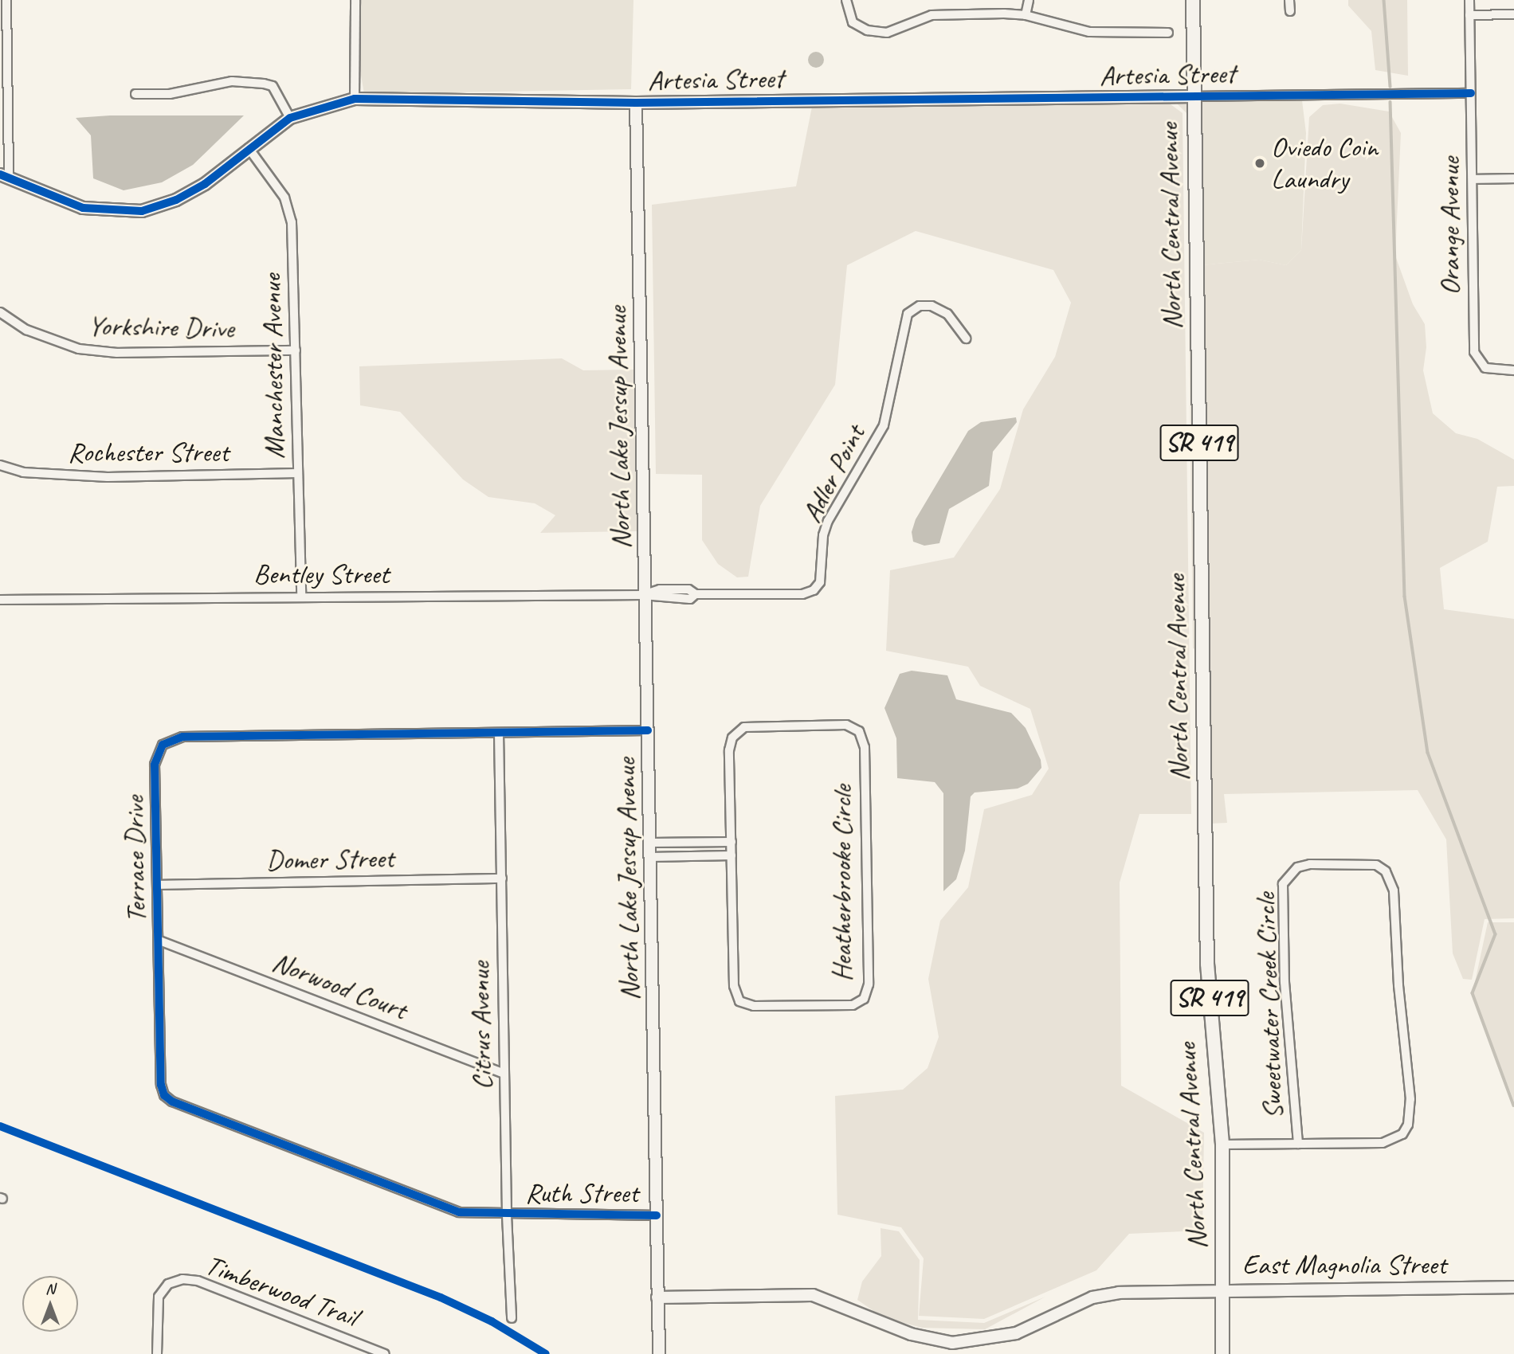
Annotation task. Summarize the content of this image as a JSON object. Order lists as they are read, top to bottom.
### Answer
{
  "streets": {
    "main road": ["North Central Avenue", "SR 419"],
    "street": [
      "Artesia Street",
      "Orange Avenue",
      "Yorkshire Drive",
      "Manchester Avenue",
      "North Lake Jessup Avenue",
      "Rochester Street",
      "Adler Point",
      "Bentley Street",
      "Terrace Drive",
      "Domer Street",
      "Heatherbrooke Circle",
      "Norwood Court",
      "Sweetwater Creek Circle",
      "Citrus Avenue",
      "Ruth Street",
      "East Magnolia Street",
      "Timberwood Trail"
    ]
  },
  "crossings": [
    ["Artesia Street", "North Central Avenue"],
    ["Artesia Street", "Orange Avenue"],
    ["Artesia Street", "Manchester Avenue"],
    ["Artesia Street", "North Lake Jessup Avenue"],
    ["North Central Avenue", "Sweetwater Creek Circle"],
    ["North Central Avenue", "East Magnolia Street"],
    ["Yorkshire Drive", "Manchester Avenue"],
    ["Manchester Avenue", "Rochester Street"],
    ["Manchester Avenue", "Bentley Street"],
    ["North Lake Jessup Avenue", "Adler Point"],
    ["North Lake Jessup Avenue", "Bentley Street"],
    ["North Lake Jessup Avenue", "Terrace Drive"],
    ["North Lake Jessup Avenue", "Ruth Street"],
    ["North Lake Jessup Avenue", "East Magnolia Street"],
    ["Adler Point", "Bentley Street"],
    ["Terrace Drive", "Domer Street"],
    ["Terrace Drive", "Norwood Court"],
    ["Terrace Drive", "Citrus Avenue"],
    ["Terrace Drive", "Ruth Street"],
    ["Domer Street", "Citrus Avenue"],
    ["Norwood Court", "Citrus Avenue"],
    ["Citrus Avenue", "Ruth Street"]
  ],
  "places": ["Oviedo Coin Laundry"],
  "north": "top"
}
